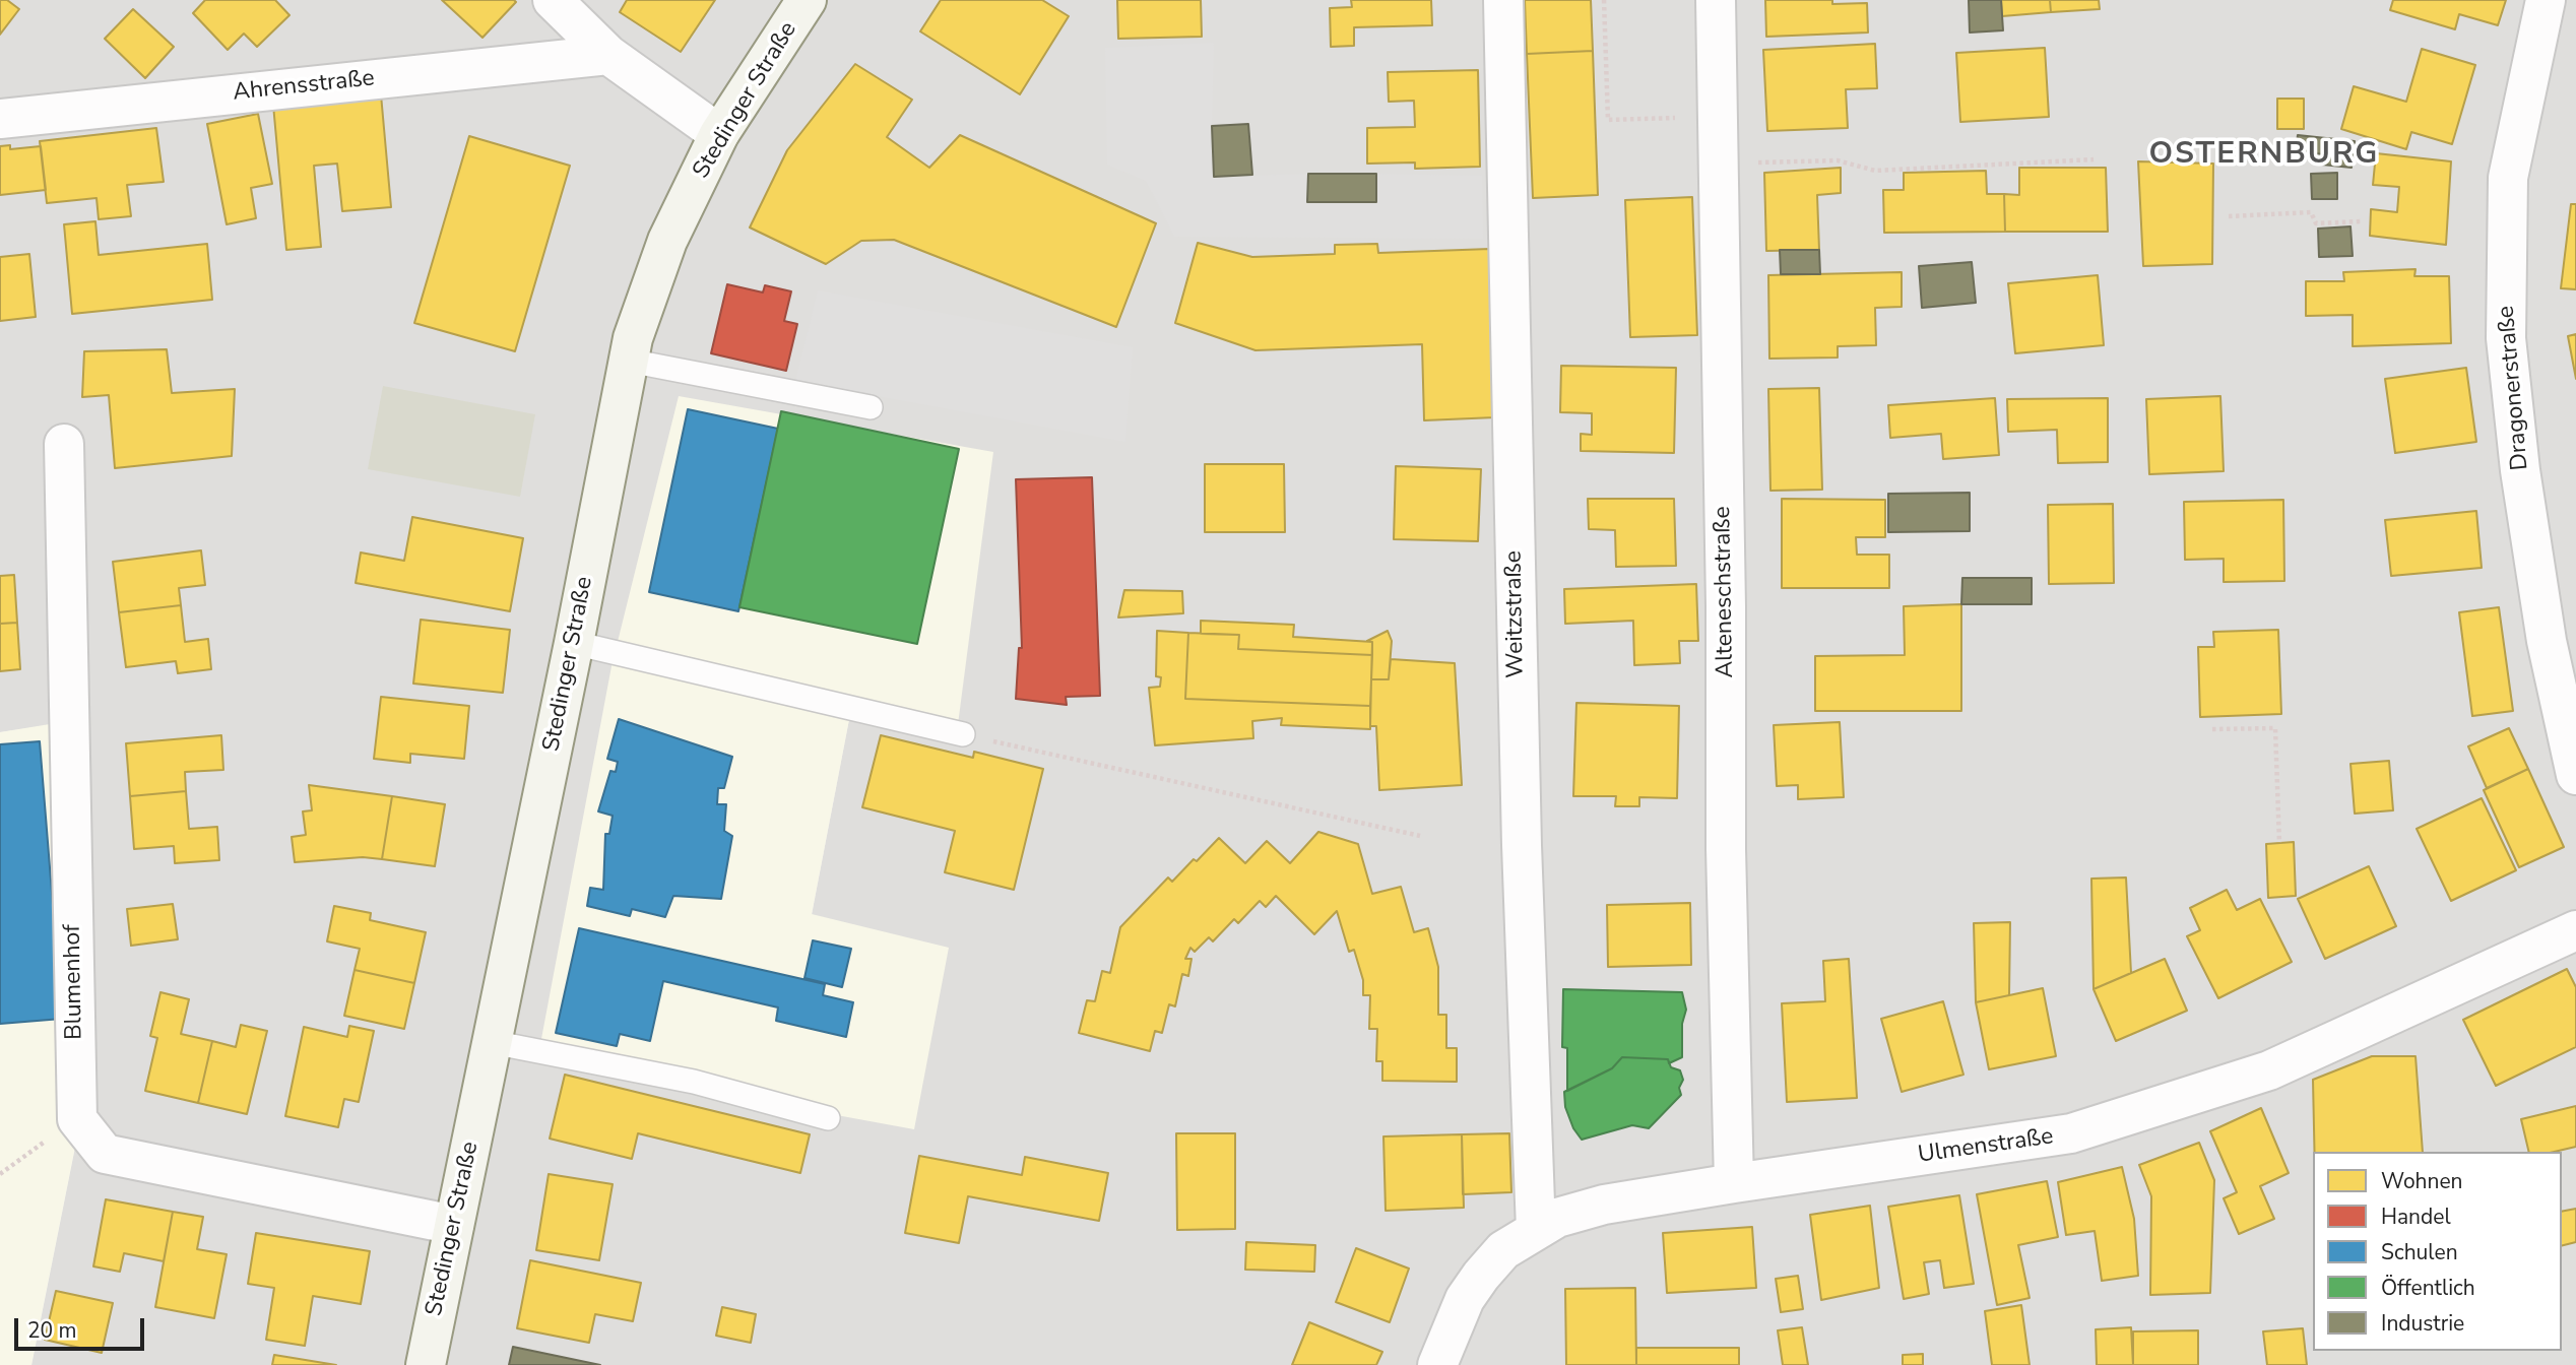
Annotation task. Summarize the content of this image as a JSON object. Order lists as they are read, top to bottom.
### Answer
{
  "streets": {
    "main road": ["Stedinger Straße"],
    "street": [
      "Ahrensstraße",
      "Dragonerstraße",
      "Alteneschstraße",
      "Weitzstraße",
      "Blumenhof",
      "Ulmenstraße"
    ]
  },
  "crossings": [
    ["Alteneschstraße", "Ulmenstraße"],
    ["Weitzstraße", "Ulmenstraße"]
  ],
  "districts": ["OSTERNBURG"],
  "legend": [
    "Wohnen",
    "Handel",
    "Schulen",
    "Öffentlich",
    "Industrie"
  ],
  "scale_bar": "20 m"
}
